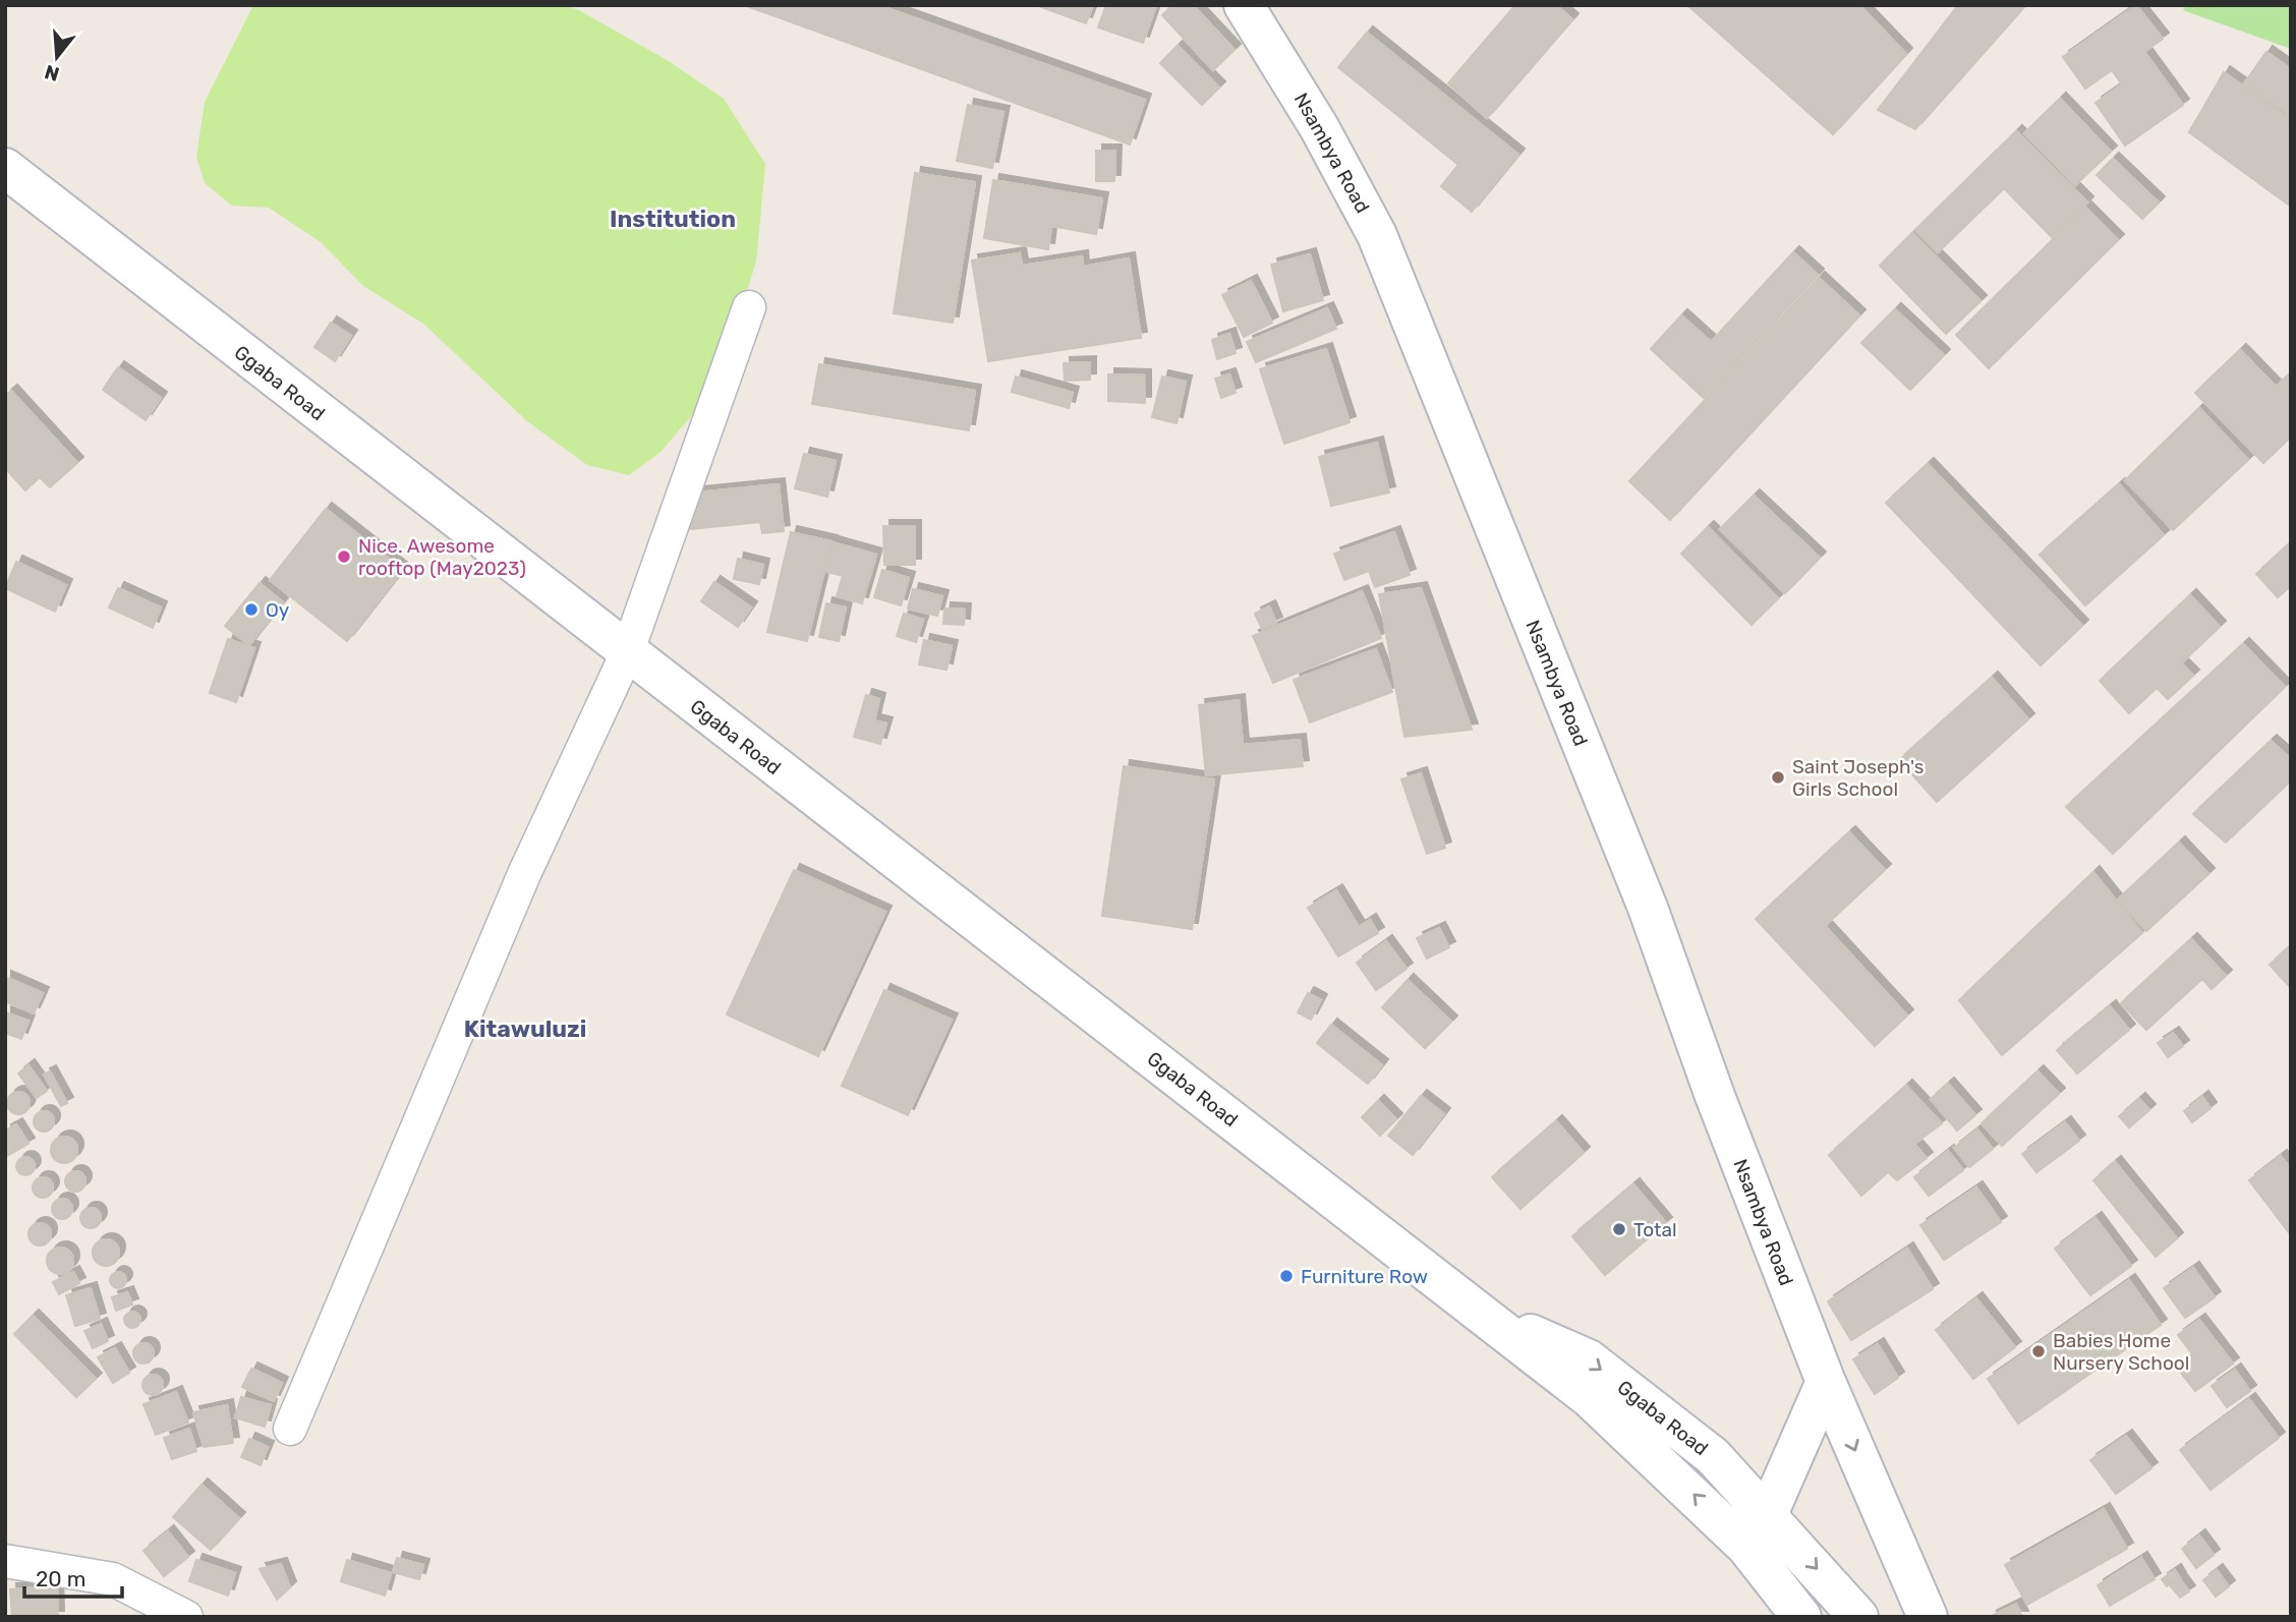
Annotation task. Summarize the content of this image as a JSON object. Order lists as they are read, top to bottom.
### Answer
{
  "streets": {
    "main road": ["Nsambya Road", "Ggaba Road"]
  },
  "districts": ["Institution", "Kitawuluzi"],
  "places": [
    "Nice. Awesome rooftop (May2023)",
    "Oy",
    "Saint Joseph's Girls School",
    "Total",
    "Furniture Row",
    "Babies Home Nursery School"
  ],
  "scale_bar": "20 m",
  "north": "bottom"
}
